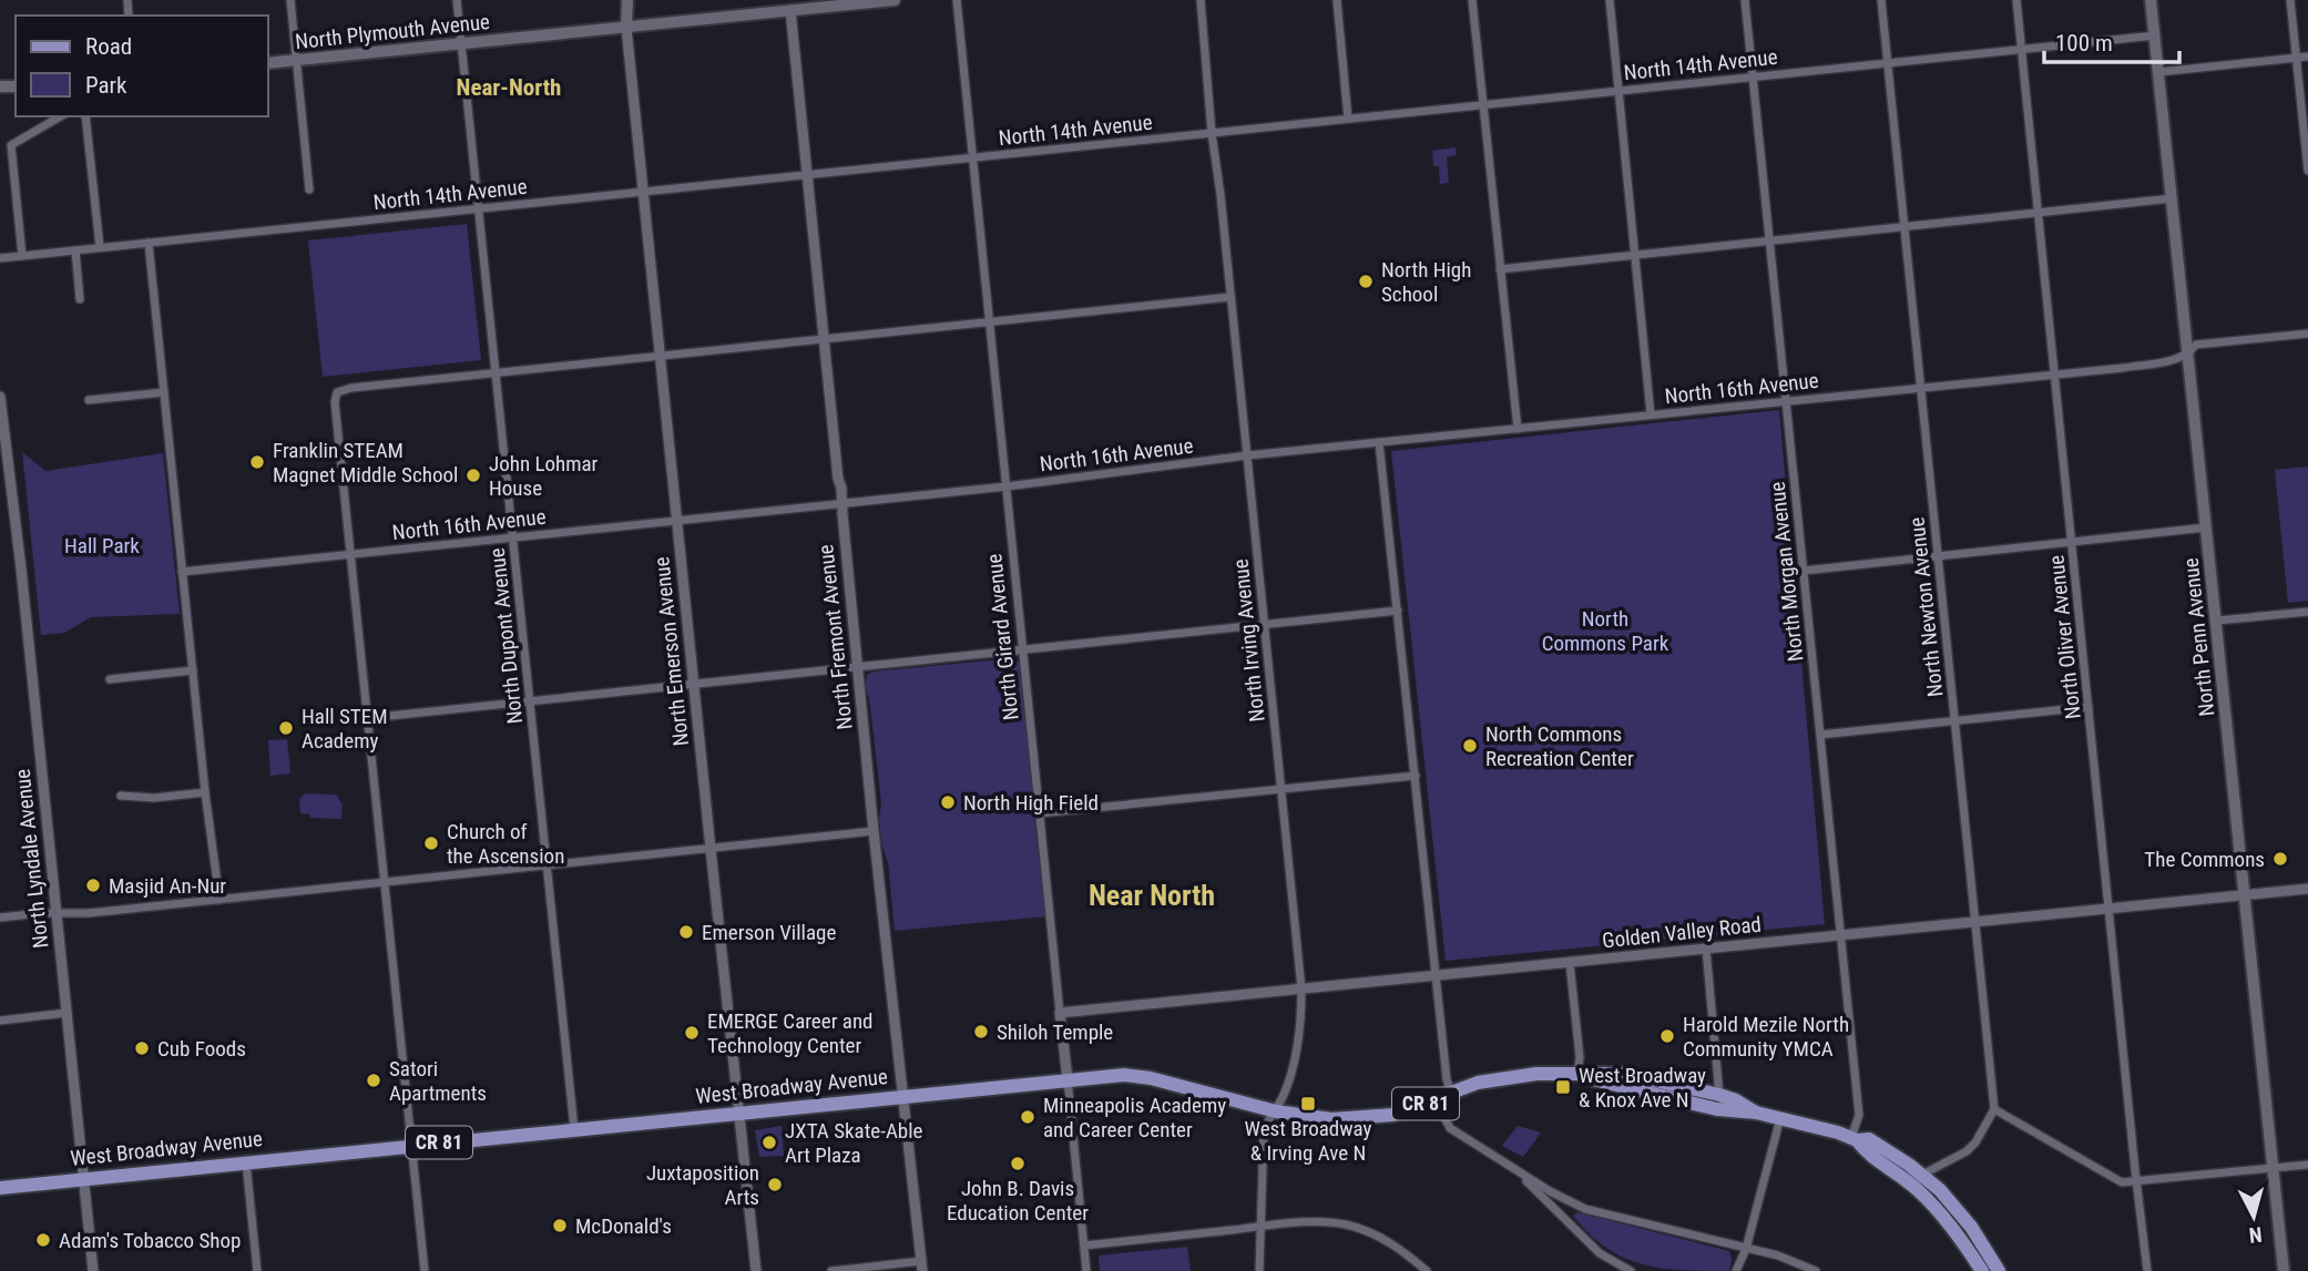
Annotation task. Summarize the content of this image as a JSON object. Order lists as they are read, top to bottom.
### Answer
{
  "streets": {
    "main road": [
      "North Plymouth Avenue",
      "North Penn Avenue",
      "West Broadway Avenue",
      "CR 81"
    ],
    "street": [
      "North 14th Avenue",
      "North 16th Avenue",
      "North Morgan Avenue",
      "North Newton Avenue",
      "North Dupont Avenue",
      "North Fremont Avenue",
      "North Girard Avenue",
      "North Oliver Avenue",
      "North Irving Avenue",
      "North Emerson Avenue",
      "North Lyndale Avenue",
      "Golden Valley Road"
    ]
  },
  "crossings": [
    ["North Plymouth Avenue", "North Dupont Avenue"],
    ["North Plymouth Avenue", "North Fremont Avenue"],
    ["North Plymouth Avenue", "North Emerson Avenue"],
    ["North 14th Avenue", "North Morgan Avenue"],
    ["North 14th Avenue", "North Newton Avenue"],
    ["North 14th Avenue", "North Dupont Avenue"],
    ["North 14th Avenue", "North Fremont Avenue"],
    ["North 14th Avenue", "North Girard Avenue"],
    ["North 14th Avenue", "North Oliver Avenue"],
    ["North 14th Avenue", "North Penn Avenue"],
    ["North 14th Avenue", "North Irving Avenue"],
    ["North 14th Avenue", "North Emerson Avenue"],
    ["North 16th Avenue", "North Morgan Avenue"],
    ["North 16th Avenue", "North Newton Avenue"],
    ["North 16th Avenue", "North Dupont Avenue"],
    ["North 16th Avenue", "North Fremont Avenue"],
    ["North 16th Avenue", "North Girard Avenue"],
    ["North 16th Avenue", "North Oliver Avenue"],
    ["North 16th Avenue", "North Penn Avenue"],
    ["North 16th Avenue", "North Irving Avenue"],
    ["North 16th Avenue", "North Emerson Avenue"],
    ["North Morgan Avenue", "Golden Valley Road"],
    ["North Morgan Avenue", "West Broadway Avenue"],
    ["North Newton Avenue", "Golden Valley Road"],
    ["North Dupont Avenue", "West Broadway Avenue"],
    ["North Fremont Avenue", "West Broadway Avenue"],
    ["North Girard Avenue", "Golden Valley Road"],
    ["North Girard Avenue", "West Broadway Avenue"],
    ["North Oliver Avenue", "Golden Valley Road"],
    ["North Penn Avenue", "Golden Valley Road"],
    ["North Irving Avenue", "Golden Valley Road"],
    ["North Irving Avenue", "West Broadway Avenue"],
    ["North Emerson Avenue", "West Broadway Avenue"],
    ["North Lyndale Avenue", "West Broadway Avenue"]
  ],
  "districts": ["Near-North", "Near North"],
  "parks": ["Hall Park", "North Commons Park"],
  "places": {
    "other": [
      "North High School",
      "Franklin STEAM Magnet Middle School",
      "John Lohmar House",
      "Hall STEM Academy",
      "North Commons Recreation Center",
      "North High Field",
      "Church of the Ascension",
      "The Commons",
      "Masjid An-Nur",
      "Emerson Village",
      "Shiloh Temple",
      "EMERGE Career and Technology Center",
      "Harold Mezile North Community YMCA",
      "Cub Foods",
      "Satori Apartments",
      "Minneapolis Academy and Career Center",
      "JXTA Skate-Able Art Plaza",
      "John B. Davis Education Center",
      "Juxtaposition Arts",
      "McDonald's",
      "Adam's Tobacco Shop"
    ],
    "transit": ["West Broadway & Knox Ave N", "West Broadway & Irving Ave N"]
  },
  "legend": ["Road", "Park"],
  "scale_bar": "100 m",
  "north": "bottom"
}
